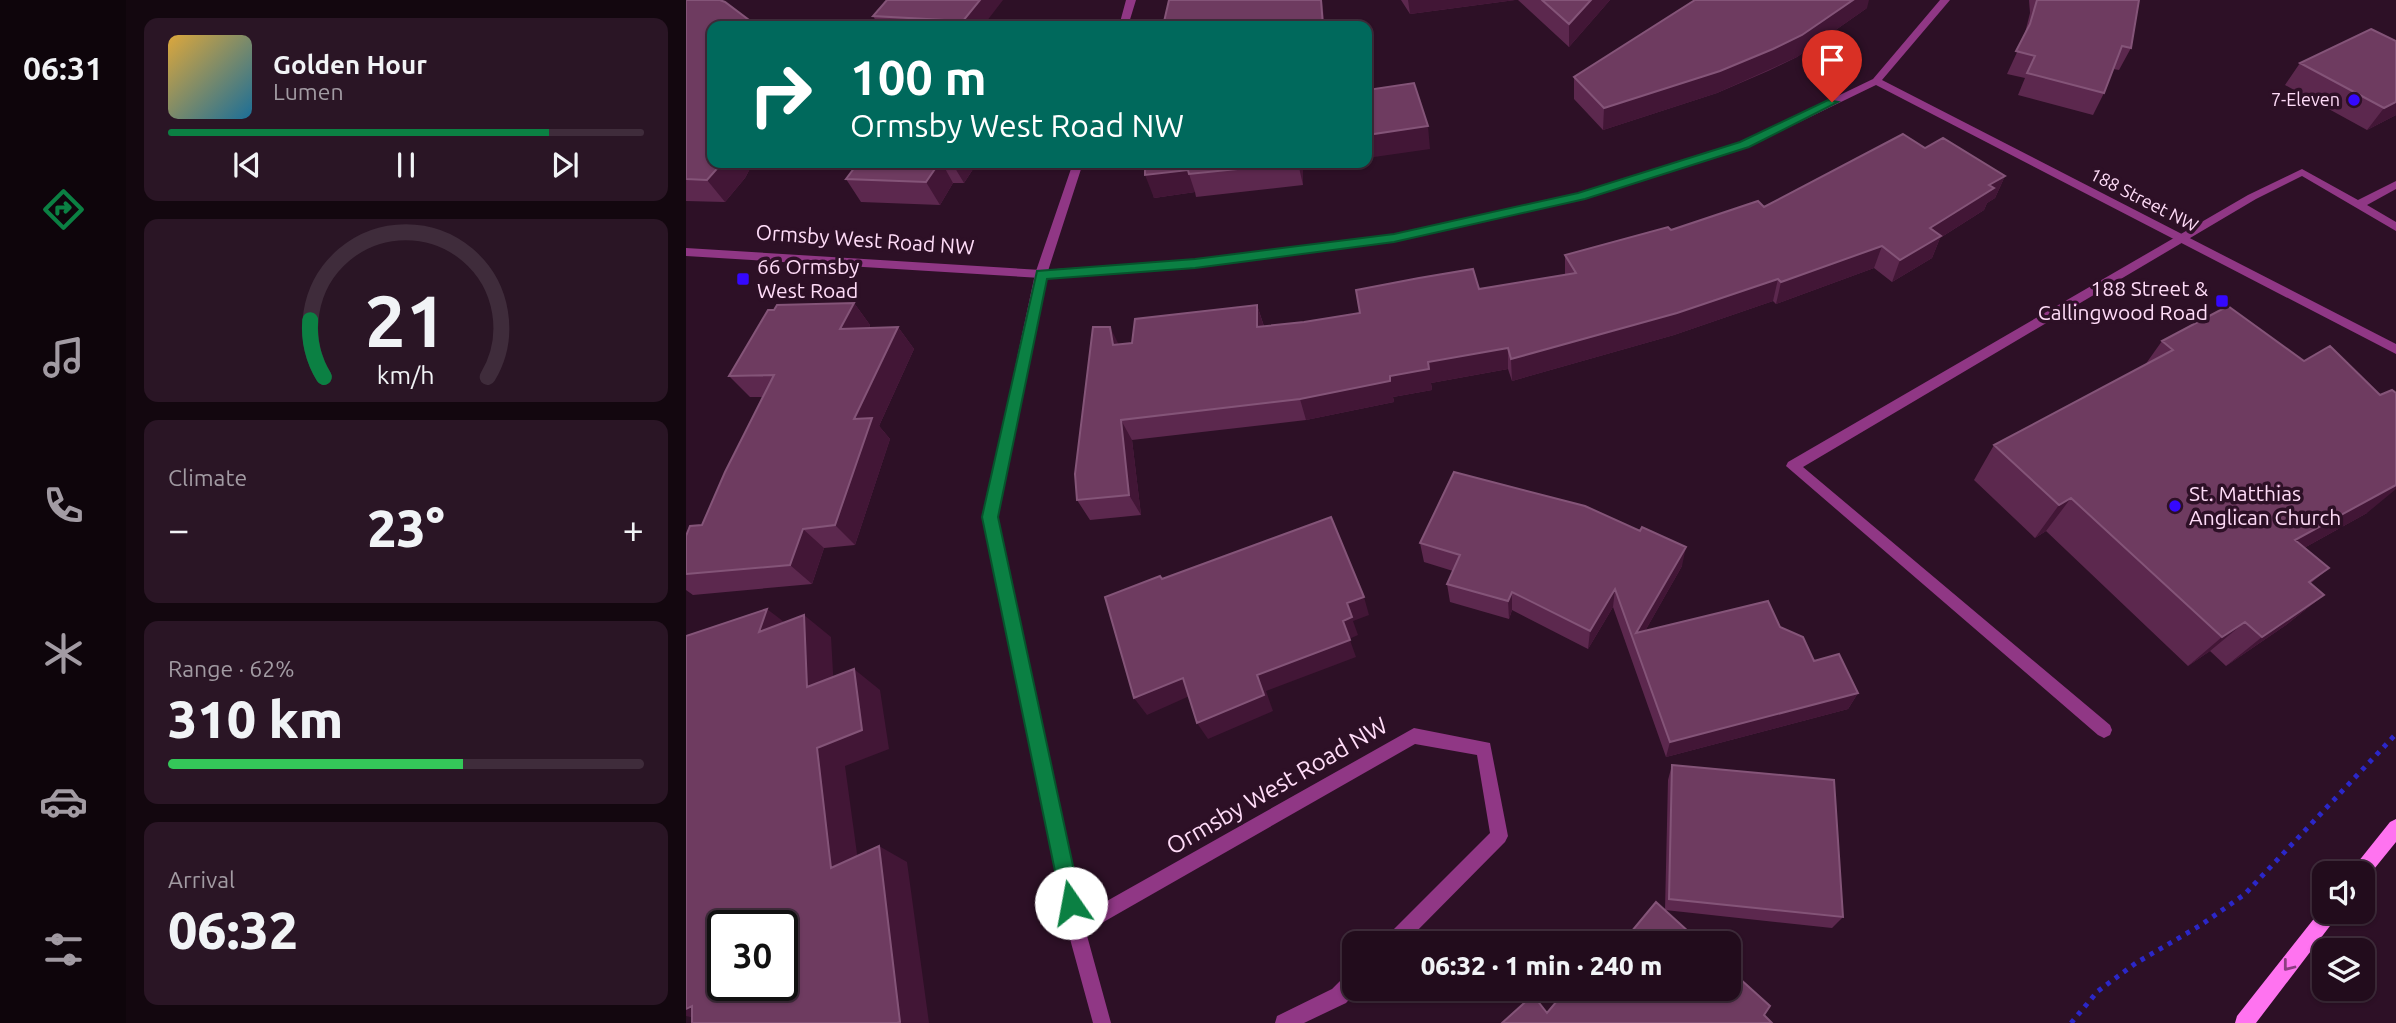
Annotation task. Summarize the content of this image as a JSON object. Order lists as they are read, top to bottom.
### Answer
{
  "streets": {
    "street": ["188 Street NW", "Ormsby West Road NW"]
  },
  "crossings": [
    ["188 Street NW", "Ormsby West Road NW"]
  ],
  "places": {
    "other": ["7-Eleven", "St. Matthias Anglican Church"],
    "transit": ["66 Ormsby West Road", "188 Street & Callingwood Road"]
  },
  "page": {
    "tabs": "06:31",
    "turn": ["100 m", "Ormsby West Road NW"],
    "song": ["Golden Hour", "Lumen"],
    "tile": [
      "Climate",
      ["Range · 62%", "310 km"],
      ["Arrival", "06:32"]
    ],
    "heat": ["−", "23°", "+"],
    "limit": "30",
    "trip": "06:32 · 1 min · 240 m",
    "gauge": ["21", "km/h"]
  }
}
